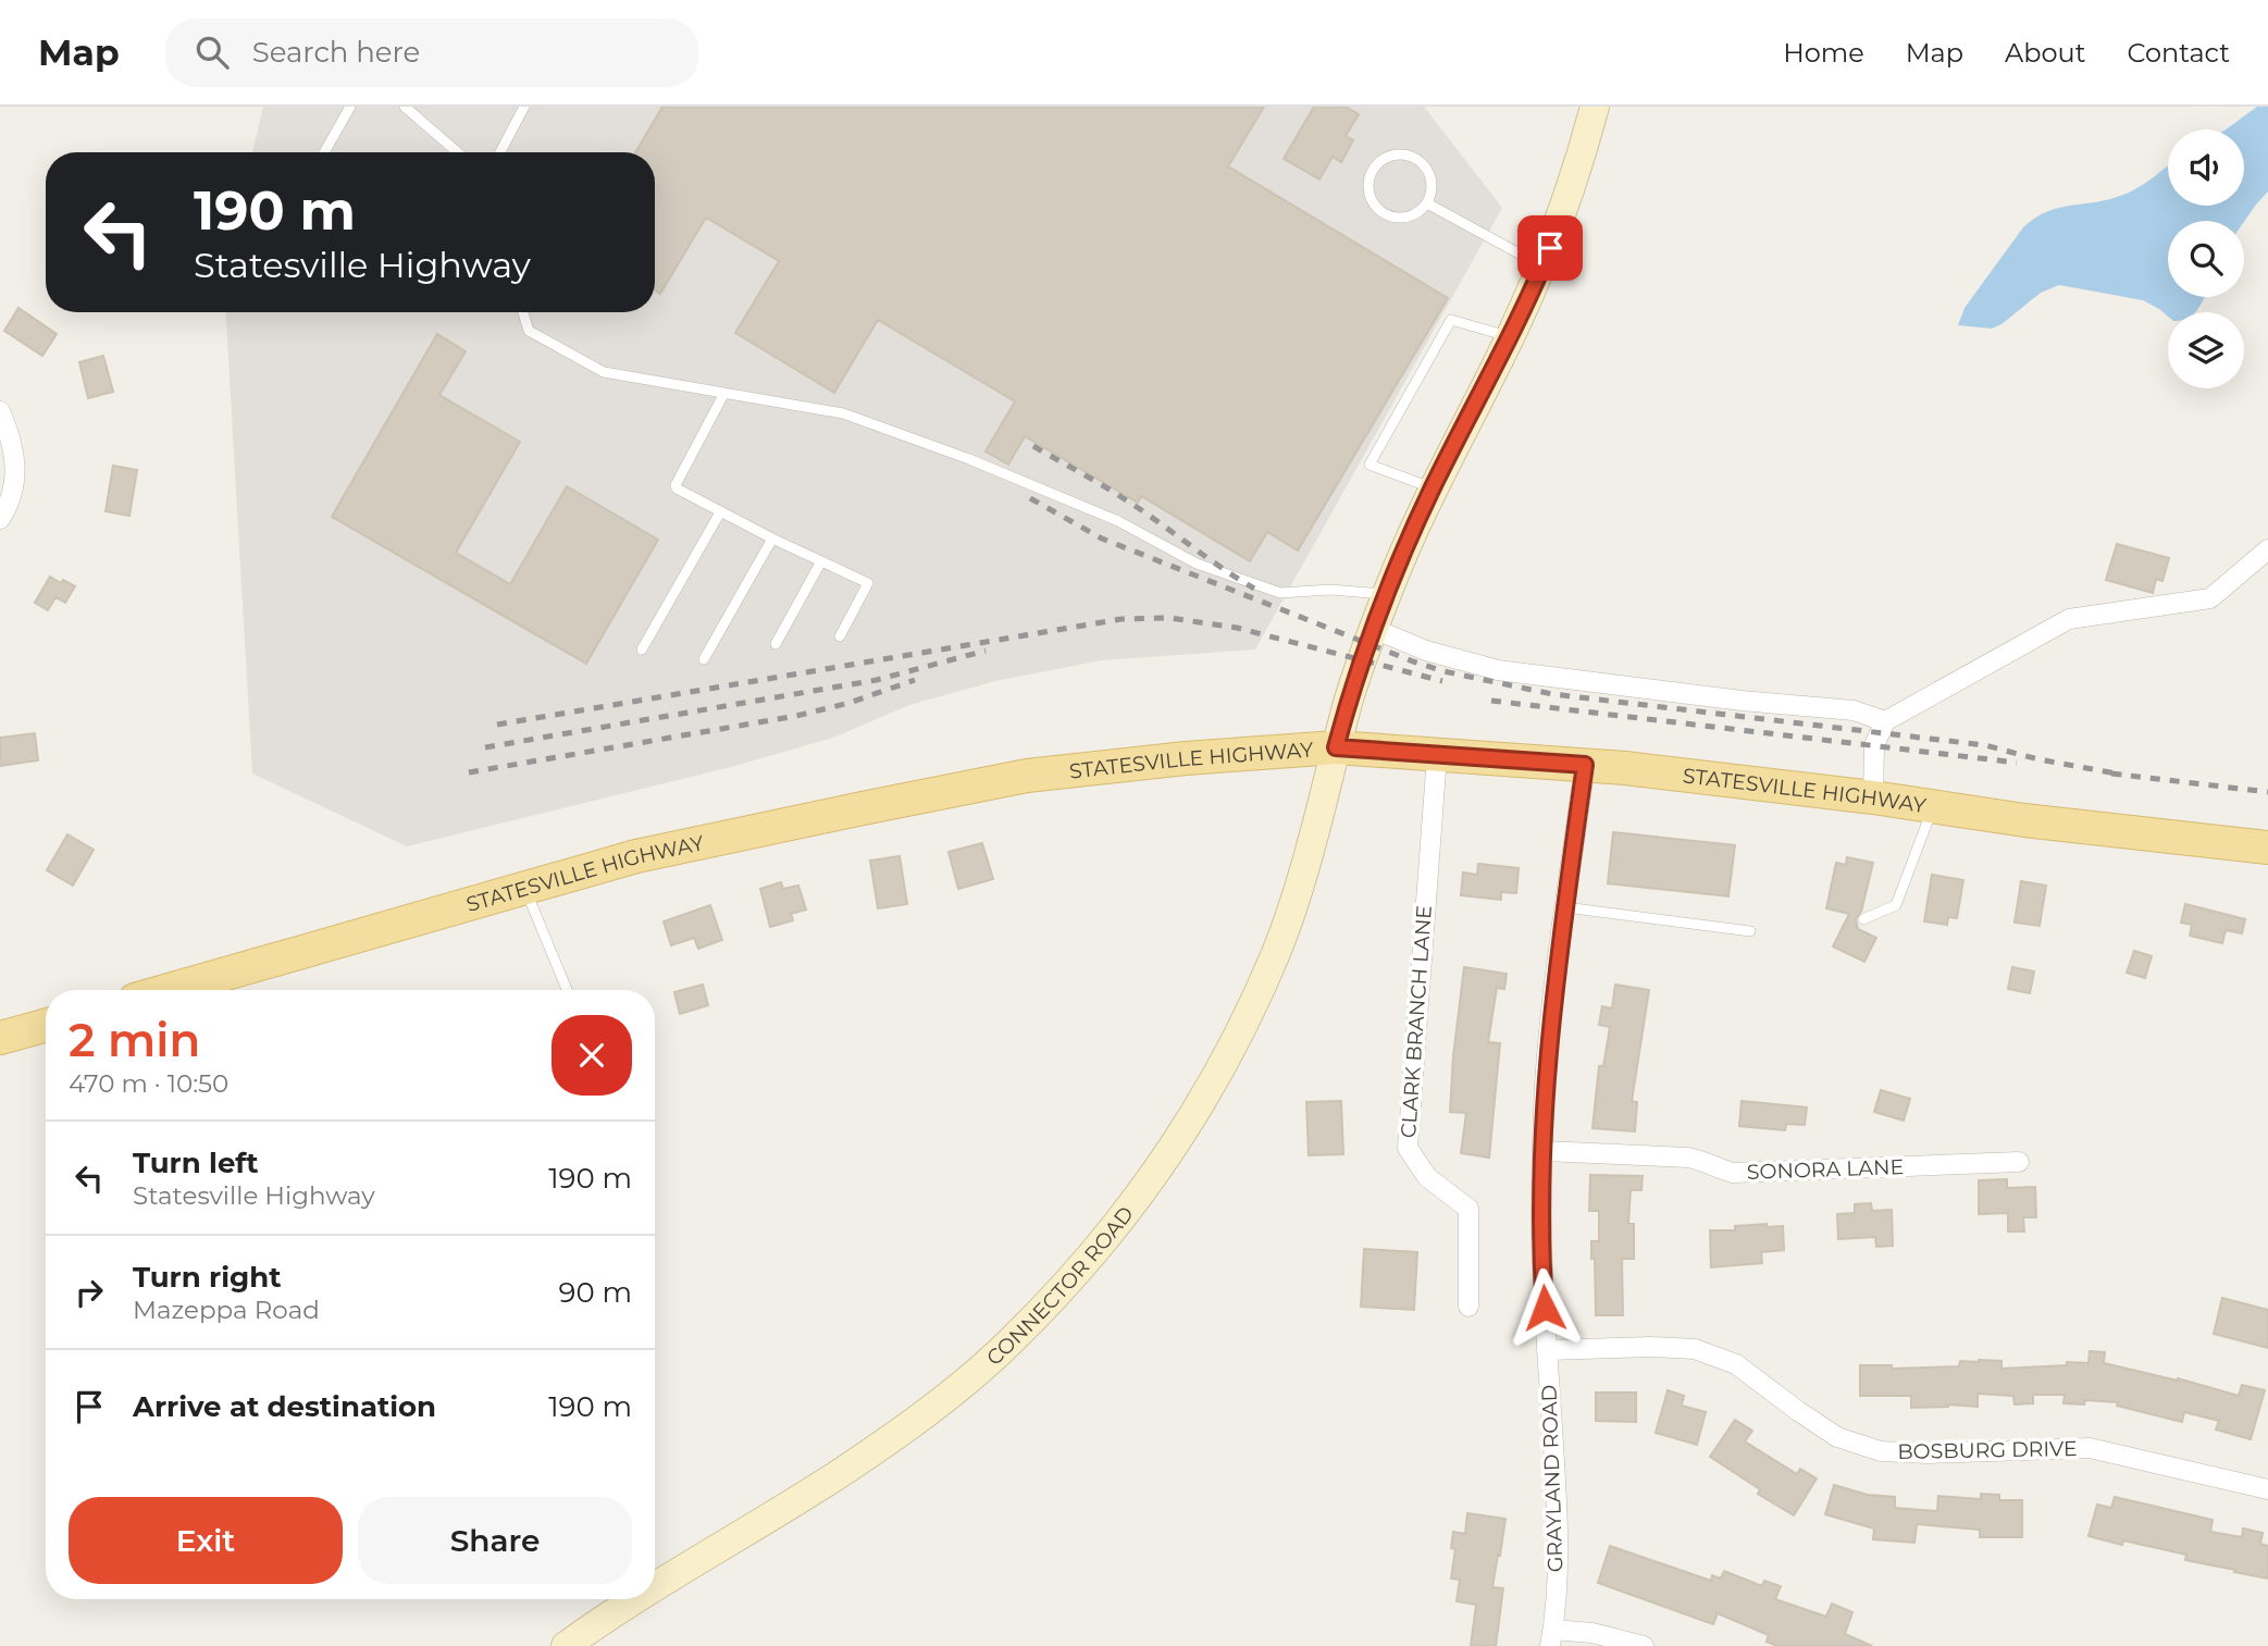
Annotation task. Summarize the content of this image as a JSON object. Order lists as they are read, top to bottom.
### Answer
{
  "streets": {
    "main road": ["STATESVILLE HIGHWAY"],
    "street": [
      "CLARK BRANCH LANE",
      "SONORA LANE",
      "CONNECTOR ROAD",
      "BOSBURG DRIVE",
      "GRAYLAND ROAD"
    ]
  },
  "crossings": [
    ["STATESVILLE HIGHWAY", "CLARK BRANCH LANE"],
    ["STATESVILLE HIGHWAY", "CONNECTOR ROAD"],
    ["STATESVILLE HIGHWAY", "GRAYLAND ROAD"],
    ["SONORA LANE", "GRAYLAND ROAD"],
    ["BOSBURG DRIVE", "GRAYLAND ROAD"]
  ],
  "page": {
    "header": "Map",
    "search": "Search here",
    "nav": [
      "Home",
      "Map",
      "About",
      "Contact"
    ],
    "turn": ["190 m", "Statesville Highway"],
    "heading": ["2 min", "470 m · 10:50"],
    "list": [
      {
        "name": "Turn left",
        "note": "Statesville Highway",
        "value": "190 m"
      },
      {
        "name": "Turn right",
        "note": "Mazeppa Road",
        "value": "90 m"
      },
      {
        "name": "Arrive at destination",
        "value": "190 m"
      }
    ],
    "buttons": ["Exit", "Share"]
  }
}
